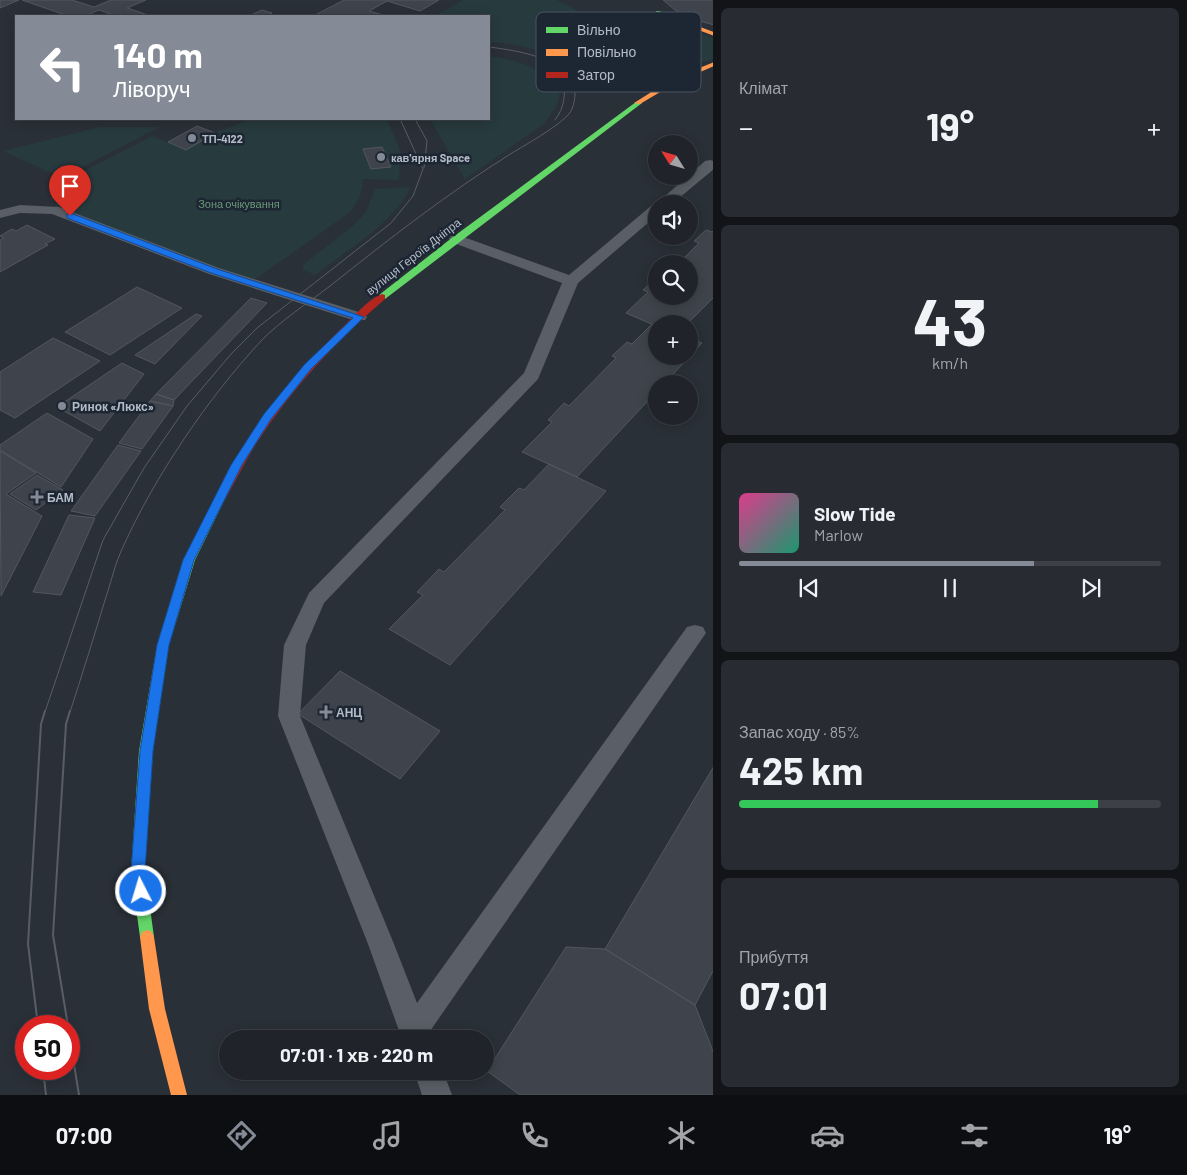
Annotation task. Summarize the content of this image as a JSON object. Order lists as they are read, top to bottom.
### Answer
{
  "streets": {
    "main road": ["вулиця Героїв Дніпра"]
  },
  "parks": ["Зона очікування"],
  "places": {
    "other": ["ТП-4122", "кав'ярня Space", "Ринок «Люкс»"],
    "health": ["БАМ", "АНЦ"]
  },
  "legend": ["Вільно", "Повільно", "Затор"],
  "north": "top left",
  "page": {
    "tile": [
      "Клімат",
      ["43", "km/h"],
      ["Запас ходу · 85%", "425 km"],
      ["Прибуття", "07:01"]
    ],
    "turn": ["140 m", "Ліворуч"],
    "heat": ["−", "19°", "+"],
    "map_buttons": ["+", "−"],
    "song": ["Slow Tide", "Marlow"],
    "limit": "50",
    "trip": "07:01 · 1 хв · 220 m",
    "tabs": ["07:00", "19°"]
  }
}
